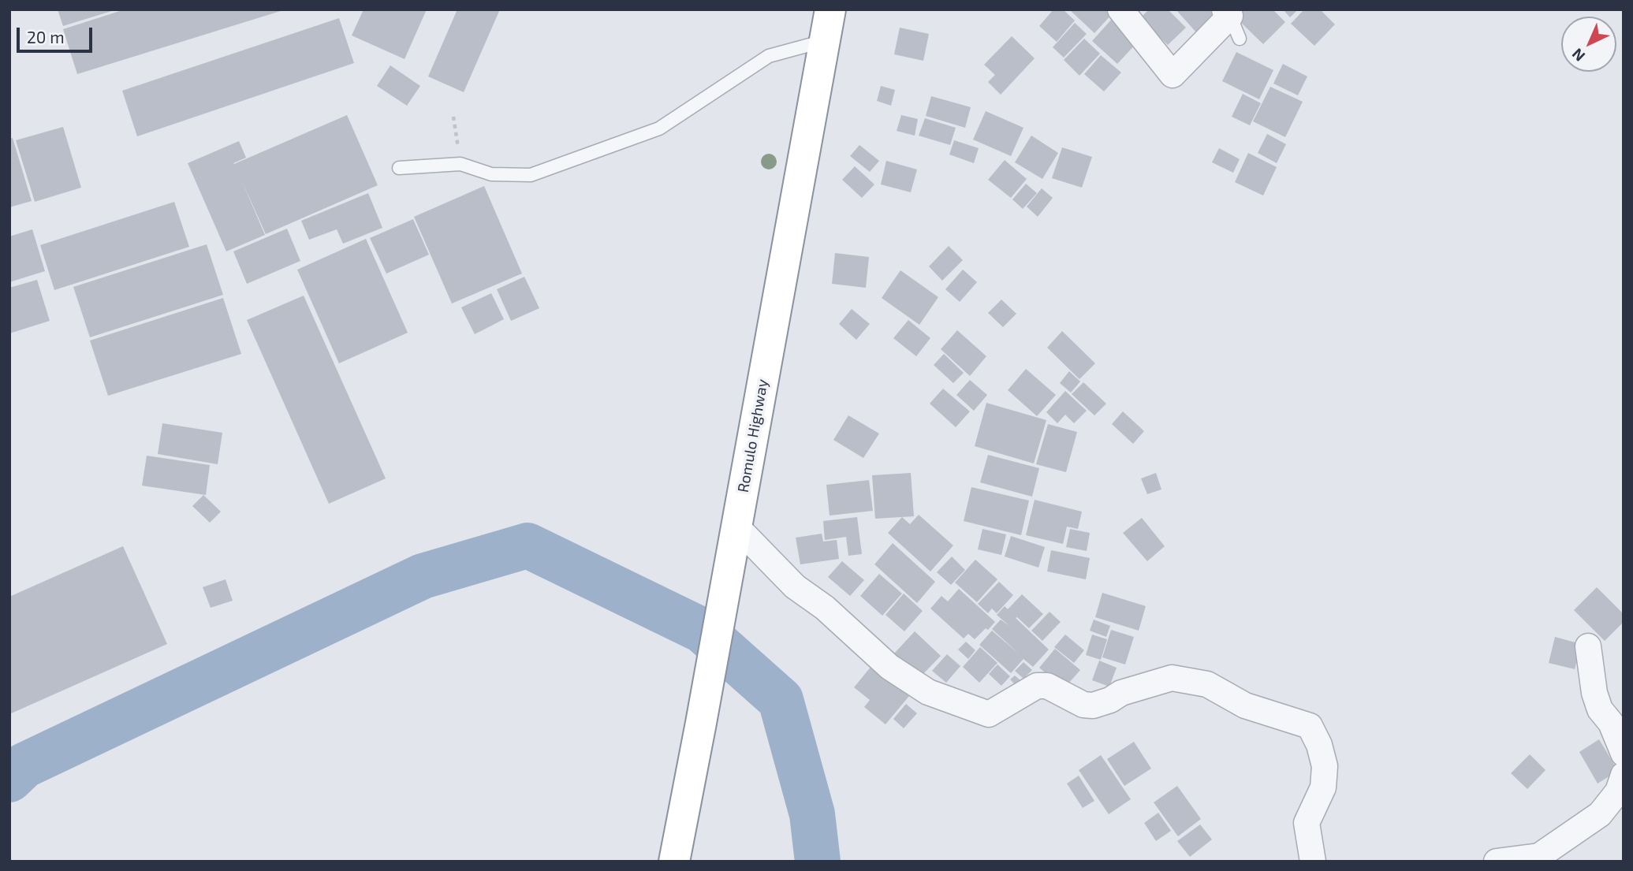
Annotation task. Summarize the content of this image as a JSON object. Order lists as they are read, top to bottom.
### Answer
{
  "streets": {
    "highway": ["Romulo Highway"]
  },
  "scale_bar": "20 m",
  "north": "bottom left"
}
